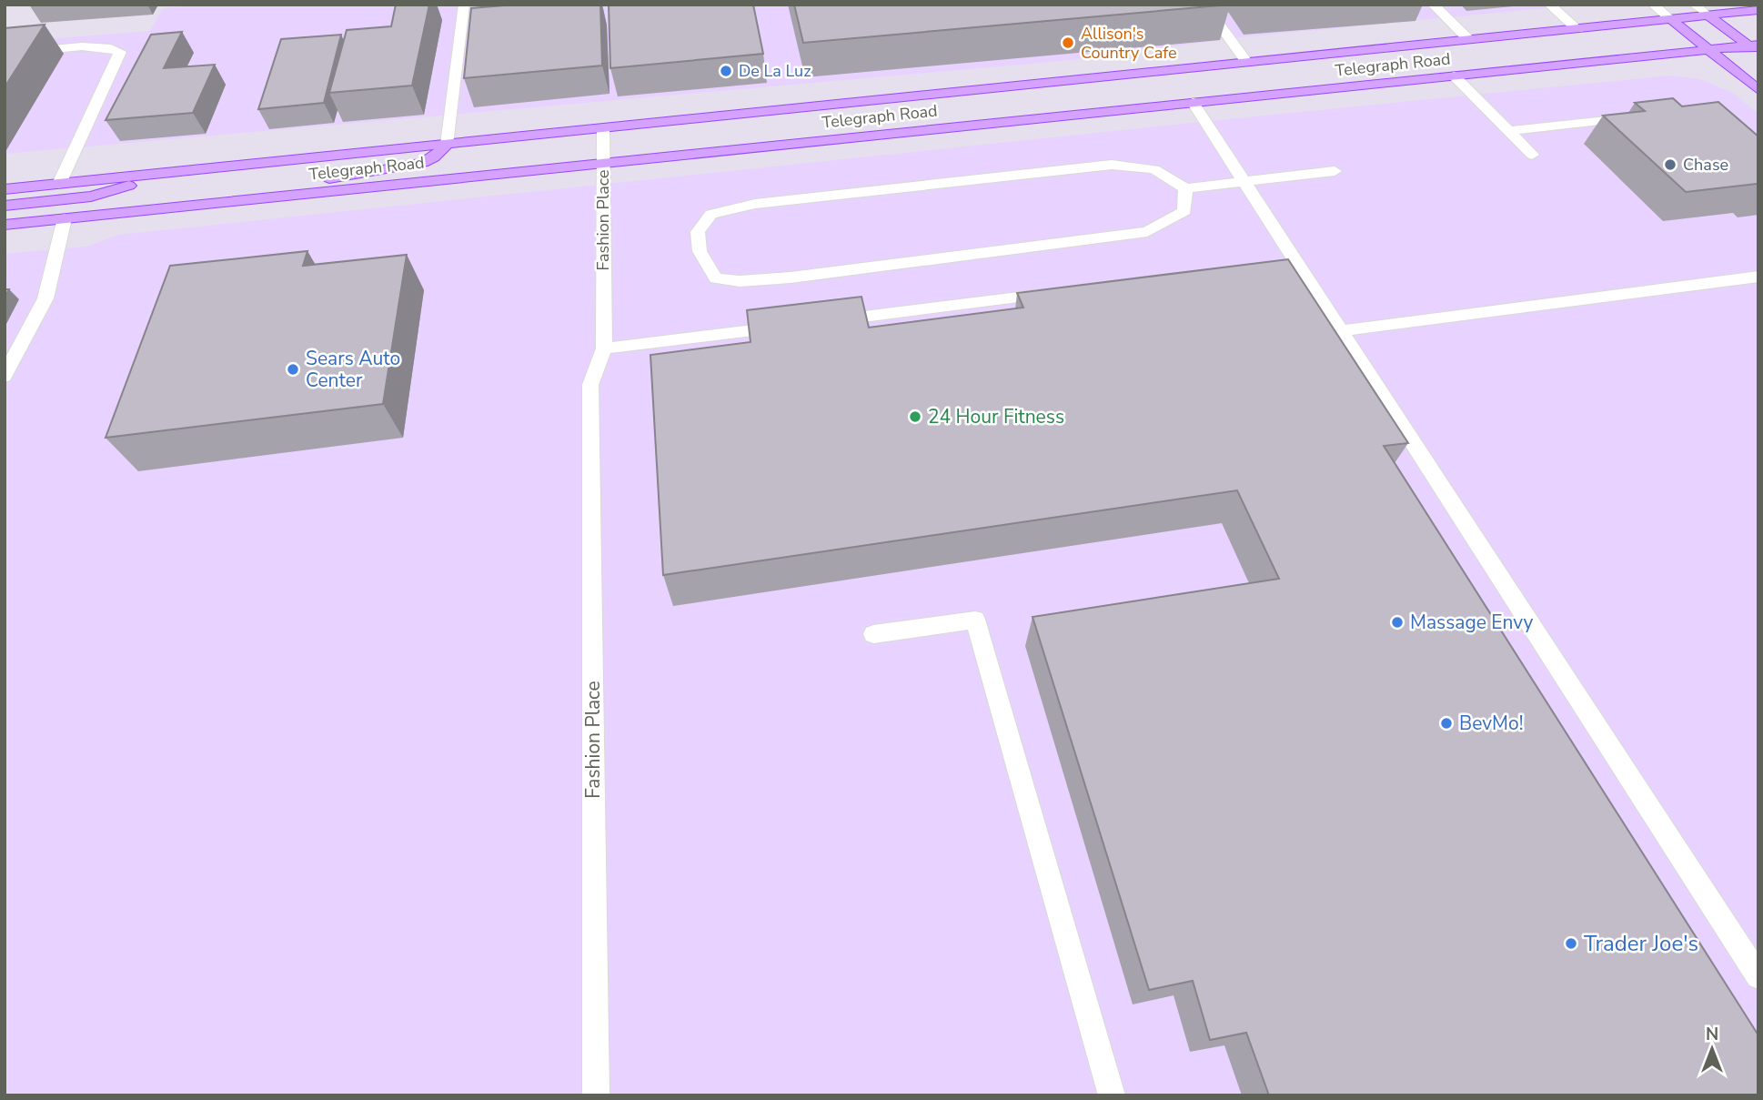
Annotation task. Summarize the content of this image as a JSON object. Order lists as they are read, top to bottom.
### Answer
{
  "streets": {
    "main road": ["Telegraph Road"],
    "street": ["Fashion Place"]
  },
  "crossings": [
    ["Telegraph Road", "Fashion Place"]
  ],
  "places": [
    "Allison's Country Cafe",
    "De La Luz",
    "Chase",
    "Sears Auto Center",
    "24 Hour Fitness",
    "Massage Envy",
    "BevMo!",
    "Trader Joe's"
  ],
  "north": "top"
}
